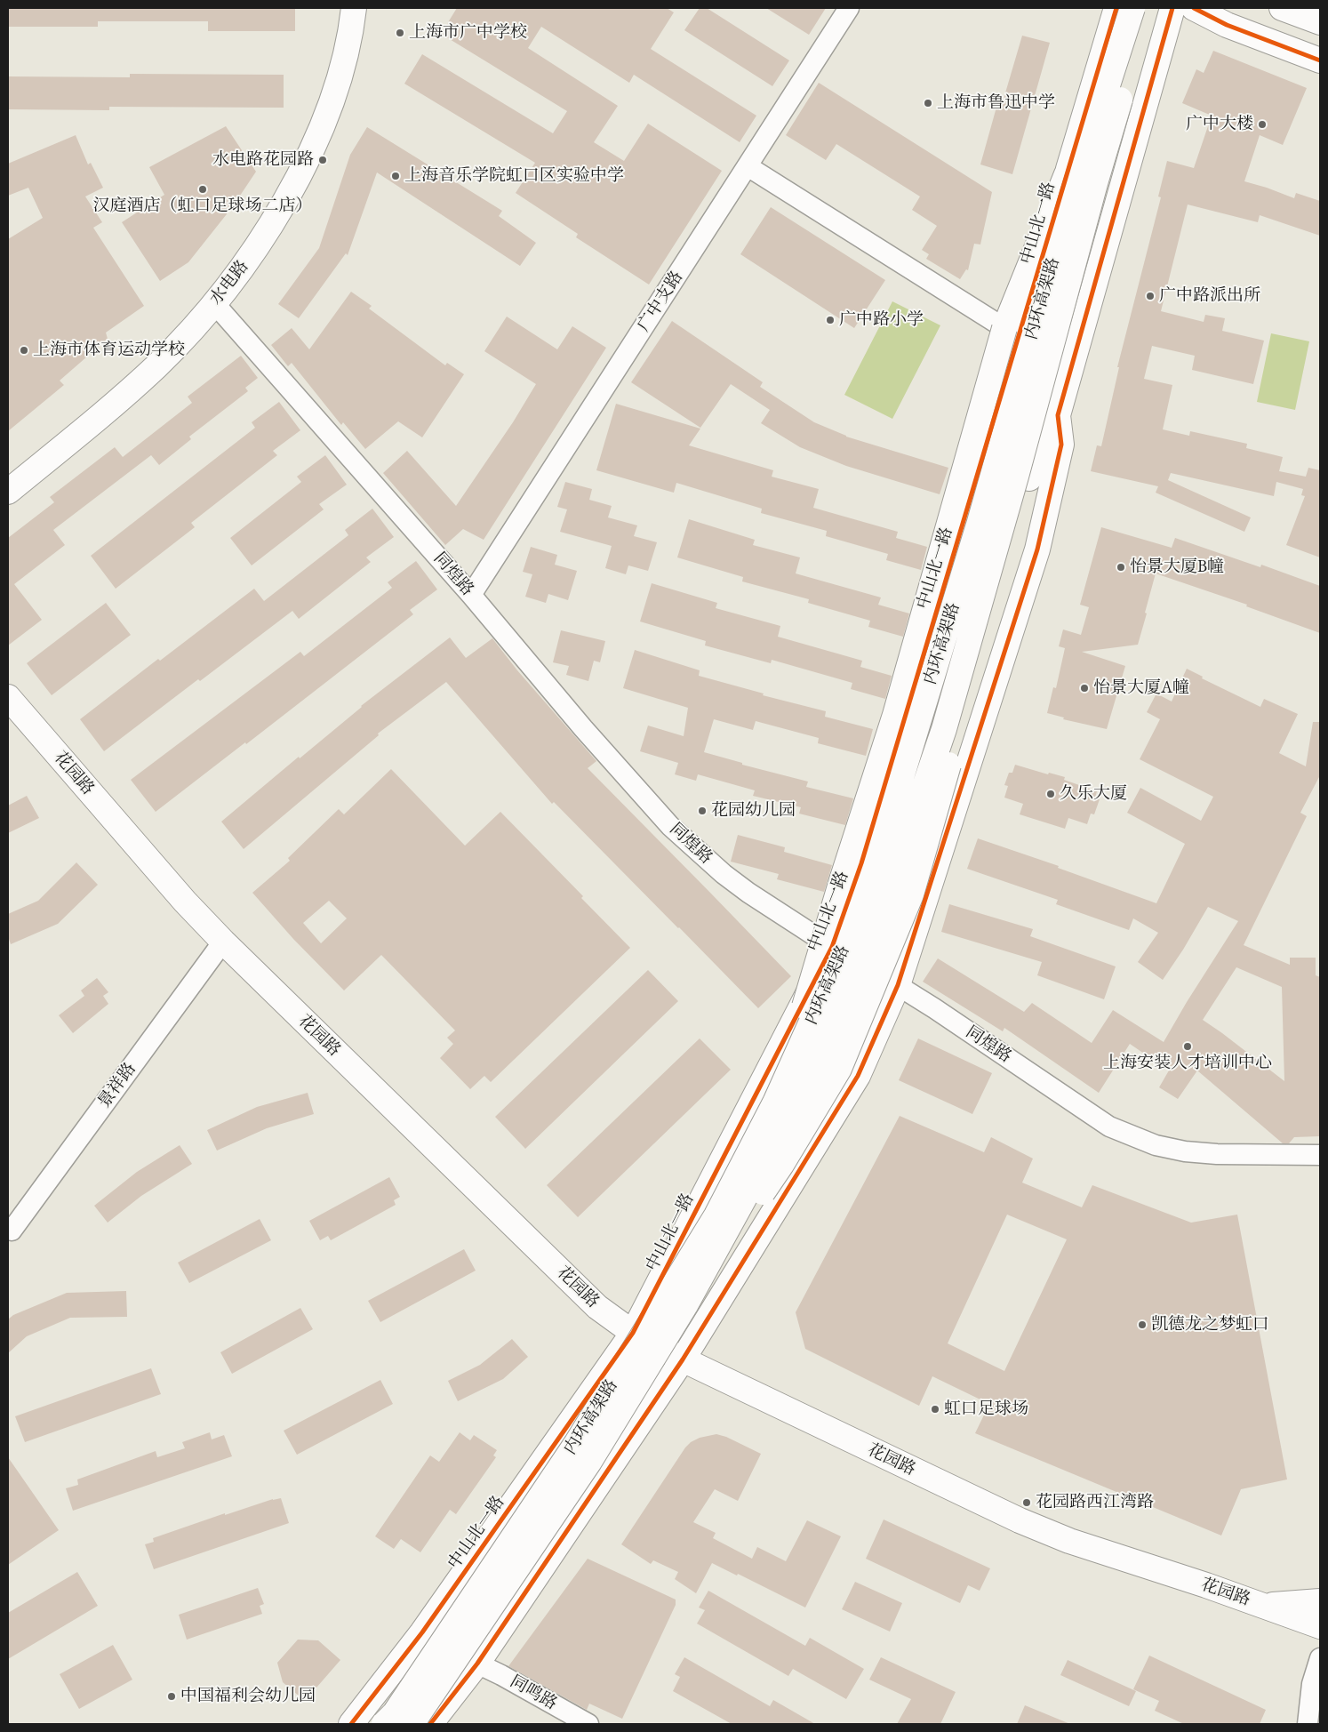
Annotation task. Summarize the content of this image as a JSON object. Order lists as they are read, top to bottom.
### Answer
{
  "streets": {
    "main road": [
      "中山北一路",
      "水电路",
      "内环高架路",
      "花园路"
    ],
    "street": [
      "广中支路",
      "同煌路",
      "景祥路",
      "同鸣路"
    ]
  },
  "crossings": [
    ["中山北一路", "同煌路"],
    ["中山北一路", "花园路"],
    ["水电路", "同煌路"],
    ["广中支路", "同煌路"],
    ["花园路", "景祥路"]
  ],
  "places": [
    "上海市广中学校",
    "上海市鲁迅中学",
    "广中大楼",
    "水电路花园路",
    "上海音乐学院虹口区实验中学",
    "汉庭酒店（虹口足球场二店）",
    "广中路派出所",
    "广中路小学",
    "上海市体育运动学校",
    "怡景大厦B幢",
    "怡景大厦A幢",
    "久乐大厦",
    "花园幼儿园",
    "上海安装人才培训中心",
    "凯德龙之梦虹口",
    "虹口足球场",
    "花园路西江湾路",
    "中国福利会幼儿园"
  ]
}
